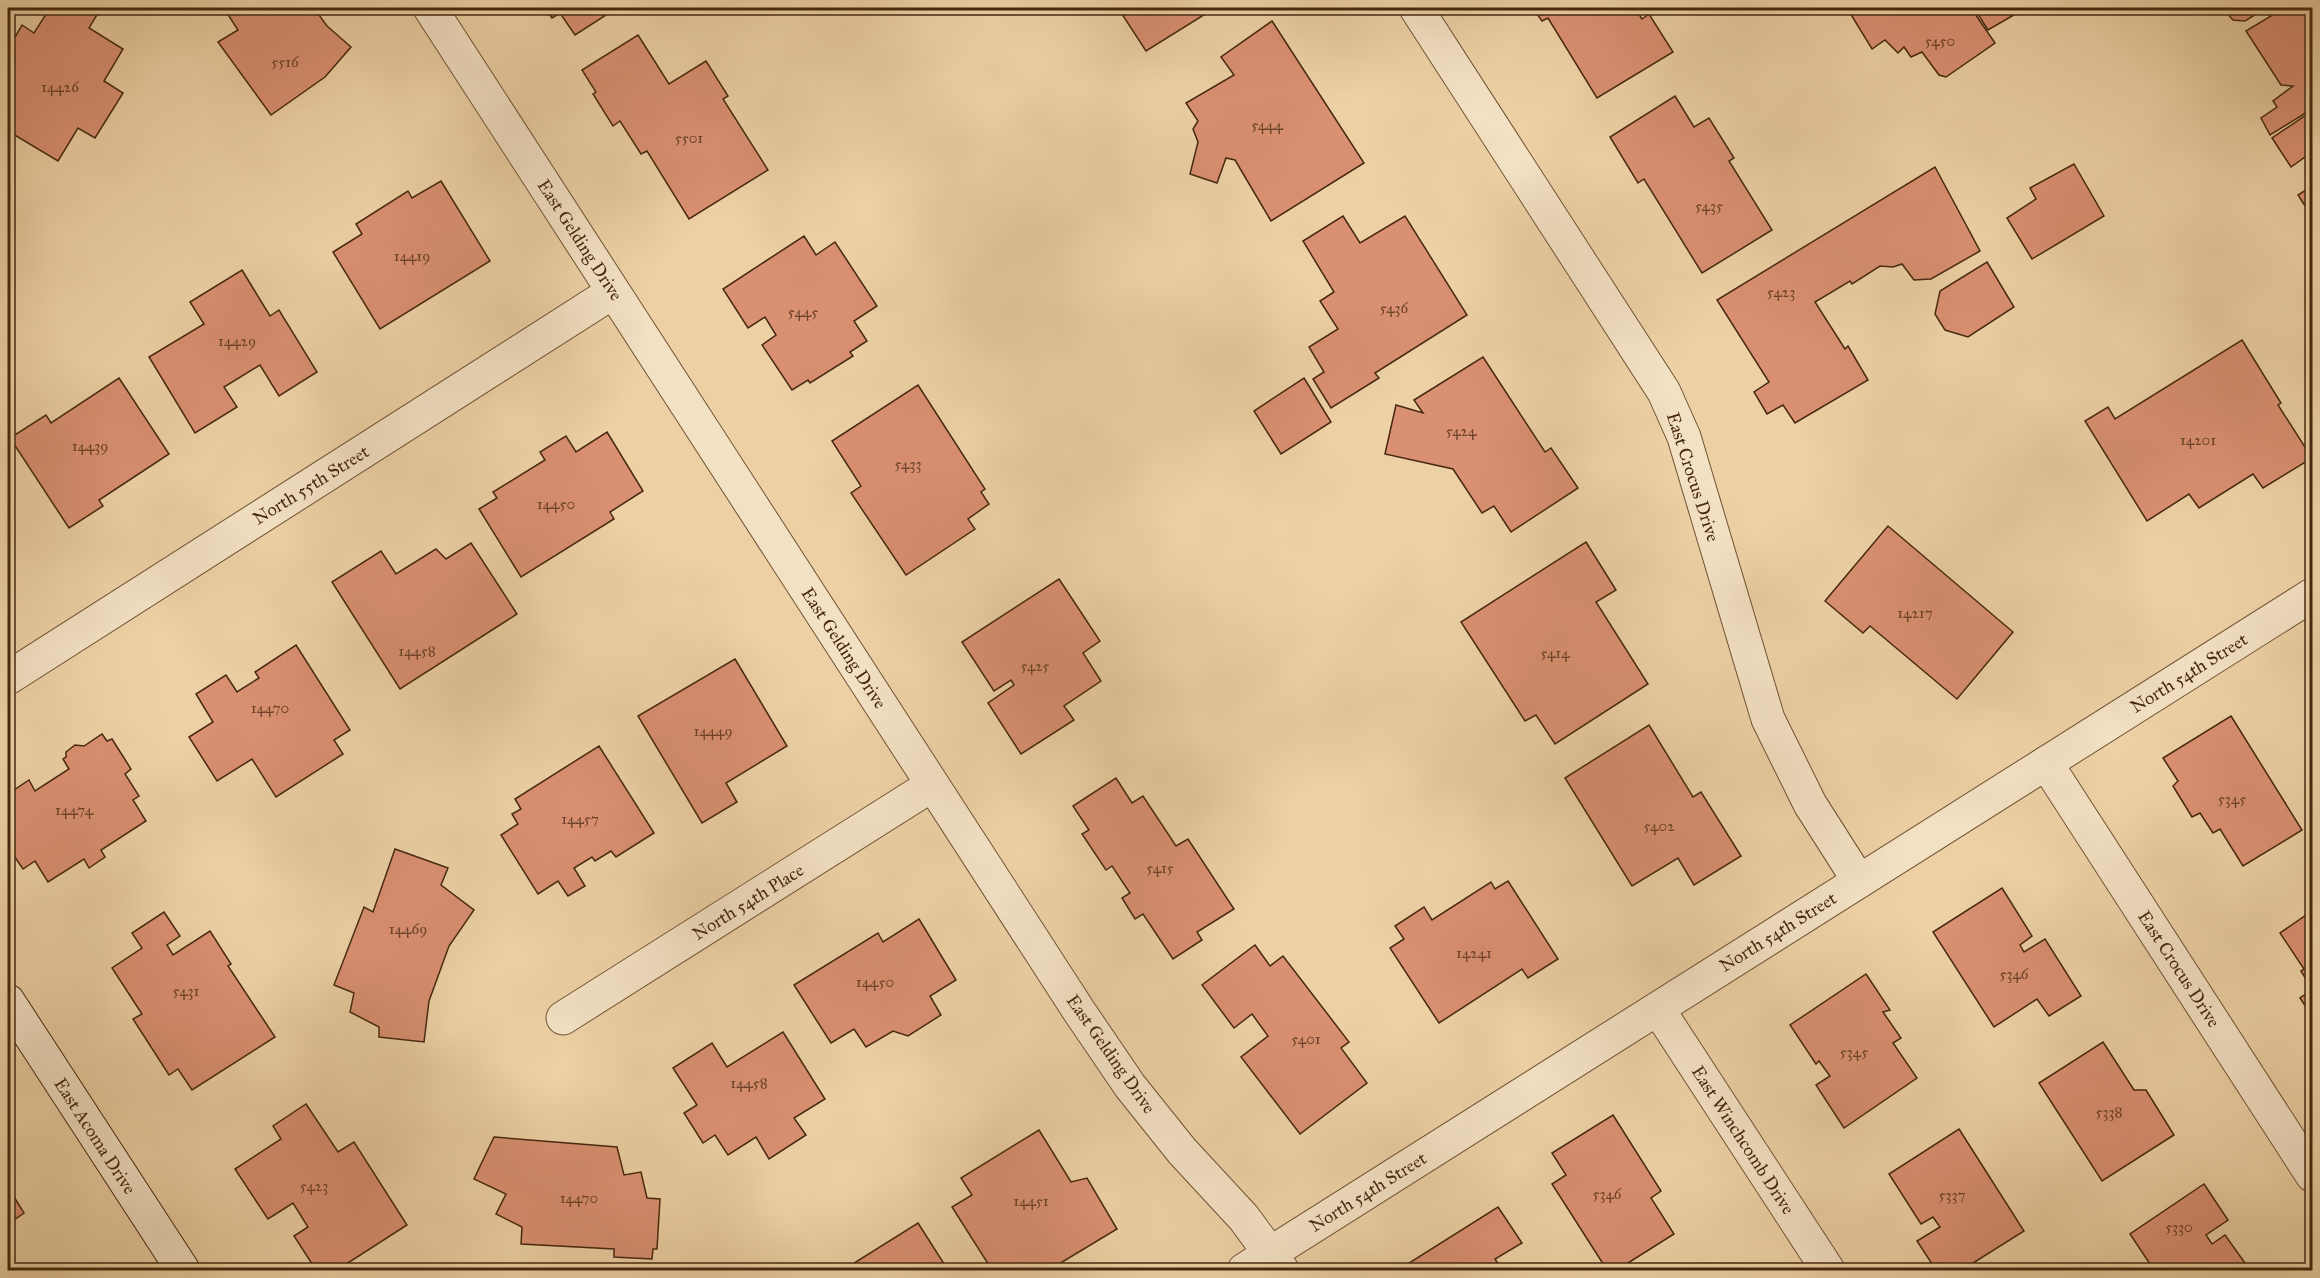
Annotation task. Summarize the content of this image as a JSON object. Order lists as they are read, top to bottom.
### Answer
{
  "streets": {
    "street": [
      "East Gelding Drive",
      "East Crocus Drive",
      "North 55th Street",
      "North 54th Street",
      "North 54th Place",
      "East Acoma Drive",
      "East Winchcomb Drive"
    ]
  },
  "crossings": [
    ["East Gelding Drive", "North 55th Street"],
    ["East Gelding Drive", "North 54th Street"],
    ["East Gelding Drive", "North 54th Place"],
    ["East Crocus Drive", "North 54th Street"],
    ["North 54th Street", "East Winchcomb Drive"]
  ],
  "house_numbers": [
    "5450",
    "5516",
    "14426",
    "5444",
    "5501",
    "5435",
    "14419",
    "5423",
    "5436",
    "5445",
    "14429",
    "5424",
    "14201",
    "14439",
    "5433",
    "14450",
    "14217",
    "14458",
    "5414",
    "5425",
    "14470",
    "14449",
    "5345",
    "14474",
    "14457",
    "5402",
    "5415",
    "14469",
    "14241",
    "5346",
    "14450",
    "5431",
    "5401",
    "5345",
    "14458",
    "5338",
    "5423",
    "5346",
    "5337",
    "14470",
    "14451",
    "5330"
  ]
}
